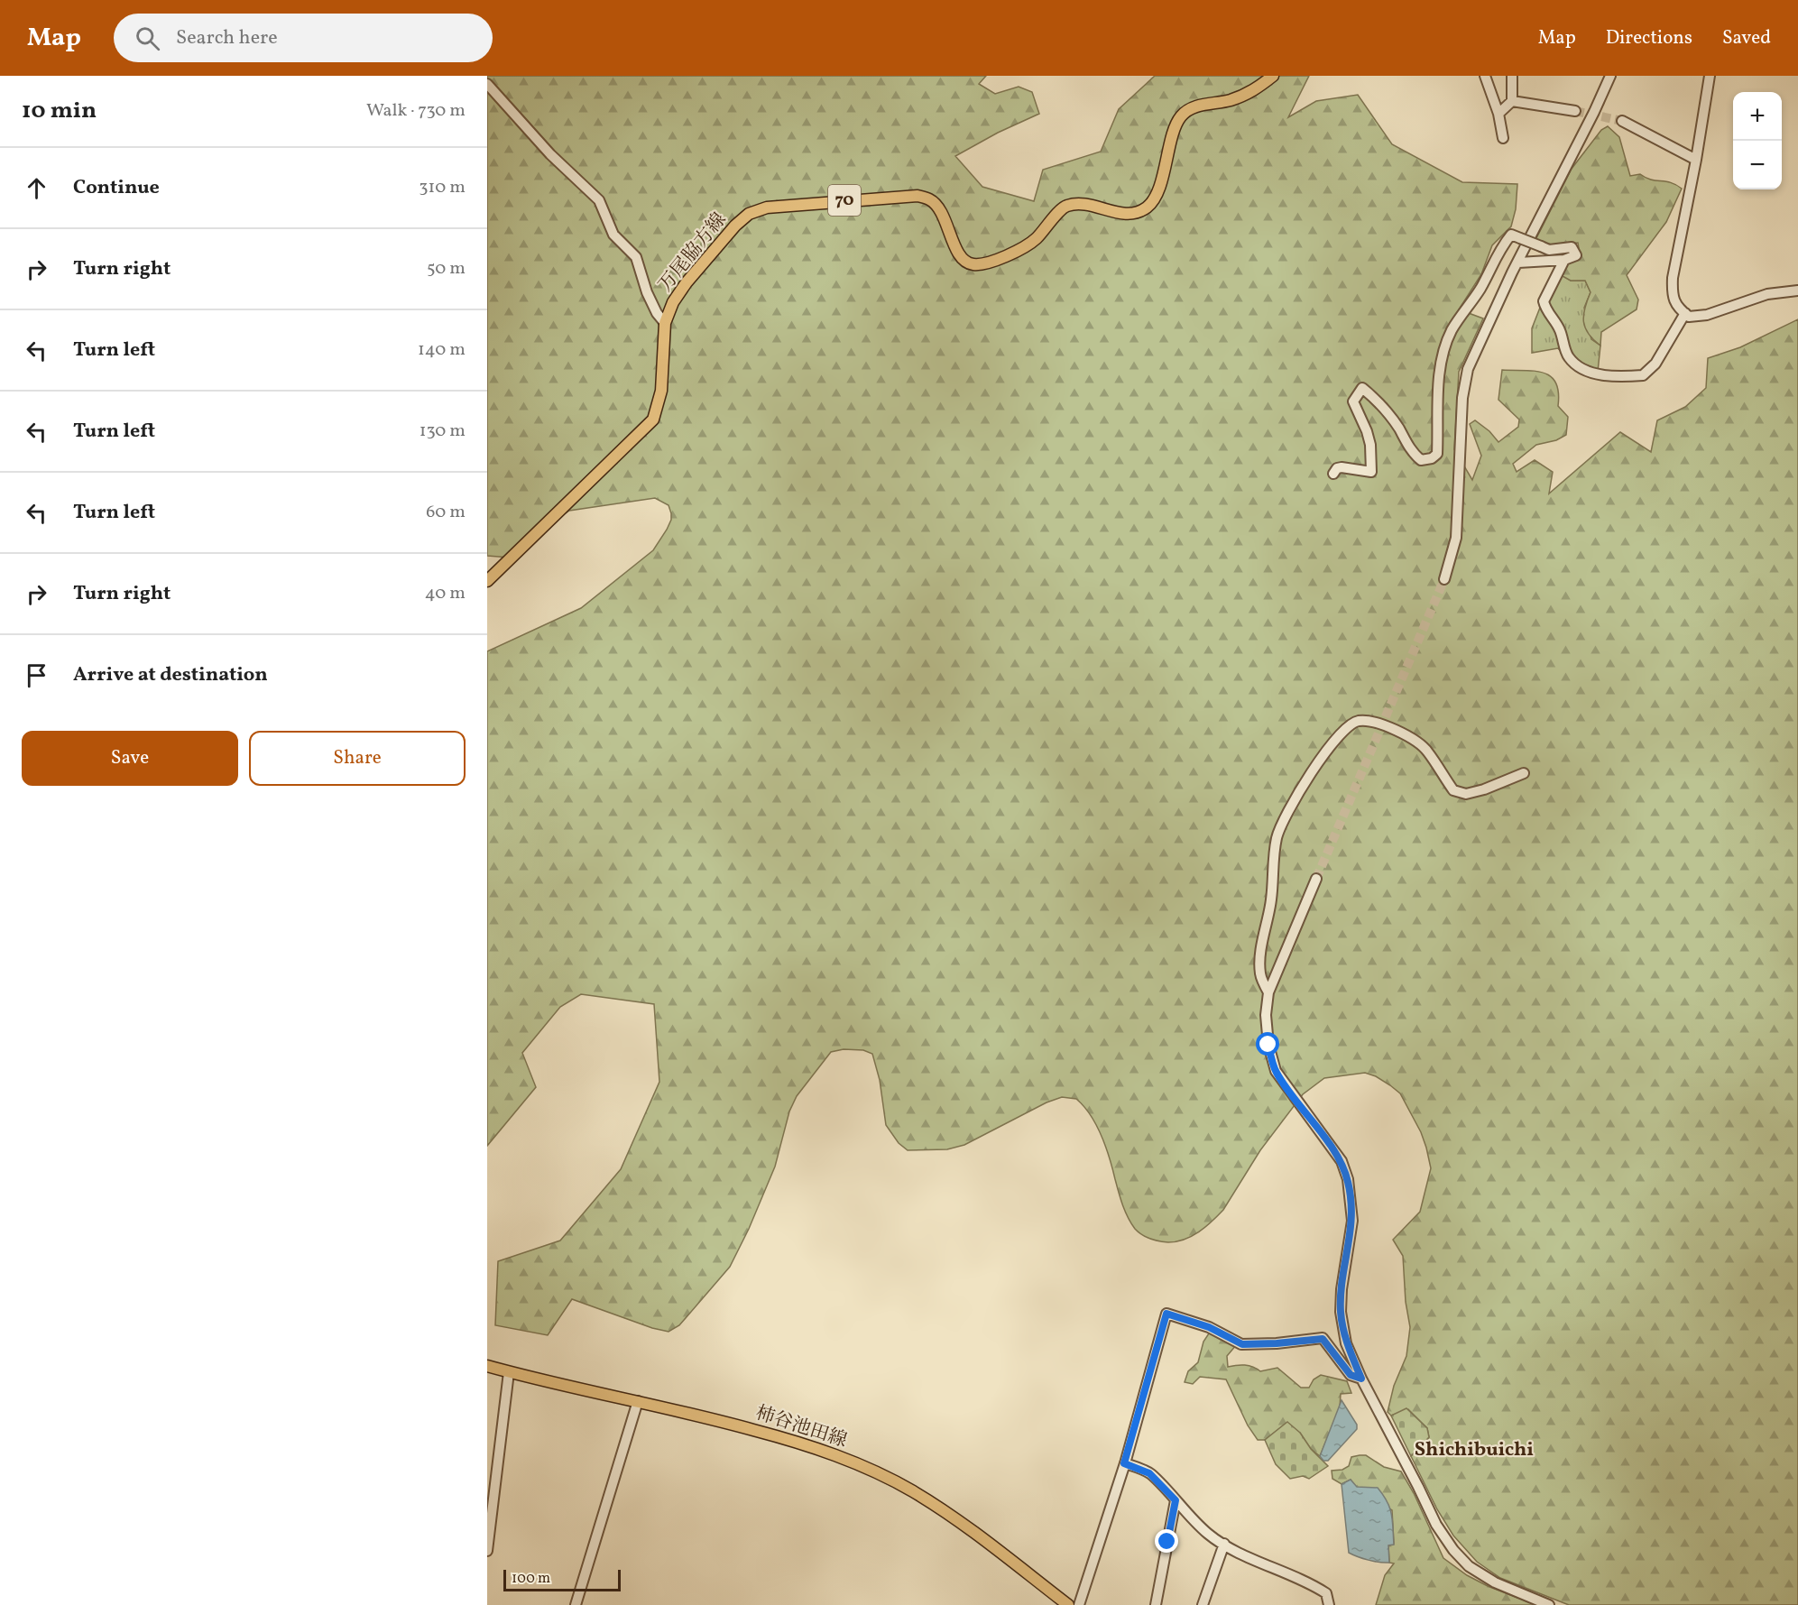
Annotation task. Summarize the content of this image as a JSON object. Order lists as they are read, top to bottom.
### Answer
{
  "streets": {
    "main road": ["70", "万尾脇方線", "柿谷池田線"]
  },
  "districts": ["Shichibuichi"],
  "scale_bar": "100 m",
  "page": {
    "header": "Map",
    "search": "Search here",
    "nav": ["Map", "Directions", "Saved"],
    "heading": ["10 min", "Walk · 730 m"],
    "map_buttons": ["+", "−"],
    "list": [
      ["Continue", "310 m"],
      ["Turn right", "50 m"],
      ["Turn left", "140 m"],
      ["Turn left", "130 m"],
      ["Turn left", "60 m"],
      ["Turn right", "40 m"],
      "Arrive at destination"
    ],
    "buttons": ["Save", "Share"],
    "scale": "100 m"
  }
}
